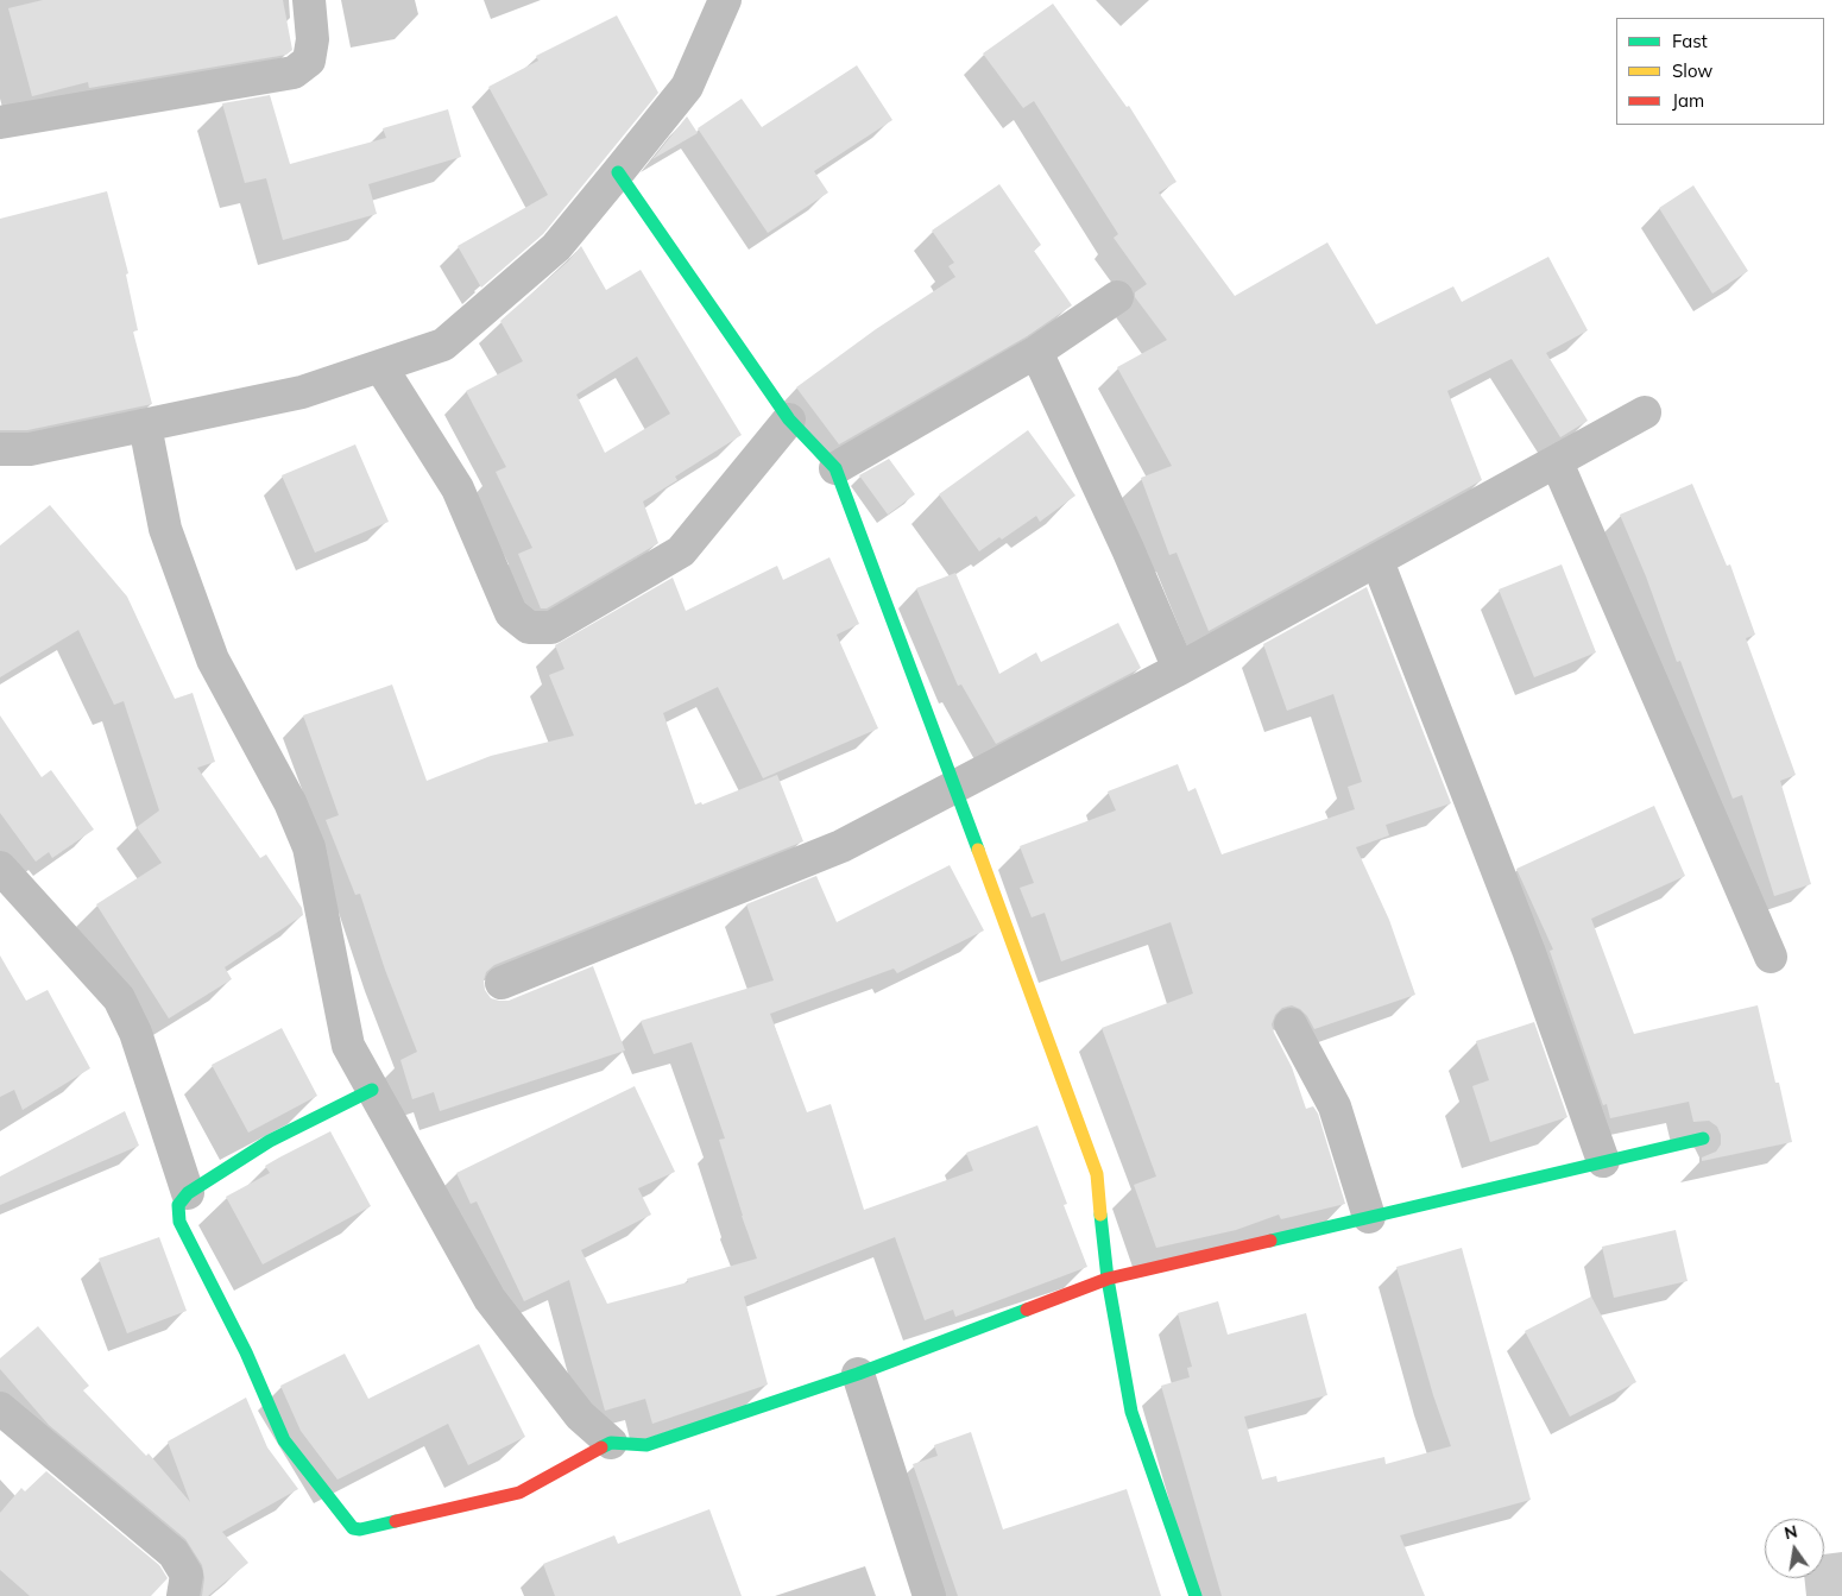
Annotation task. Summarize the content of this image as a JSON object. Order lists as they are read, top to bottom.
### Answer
{
  "legend": ["Fast", "Slow", "Jam"],
  "north": "top"
}
